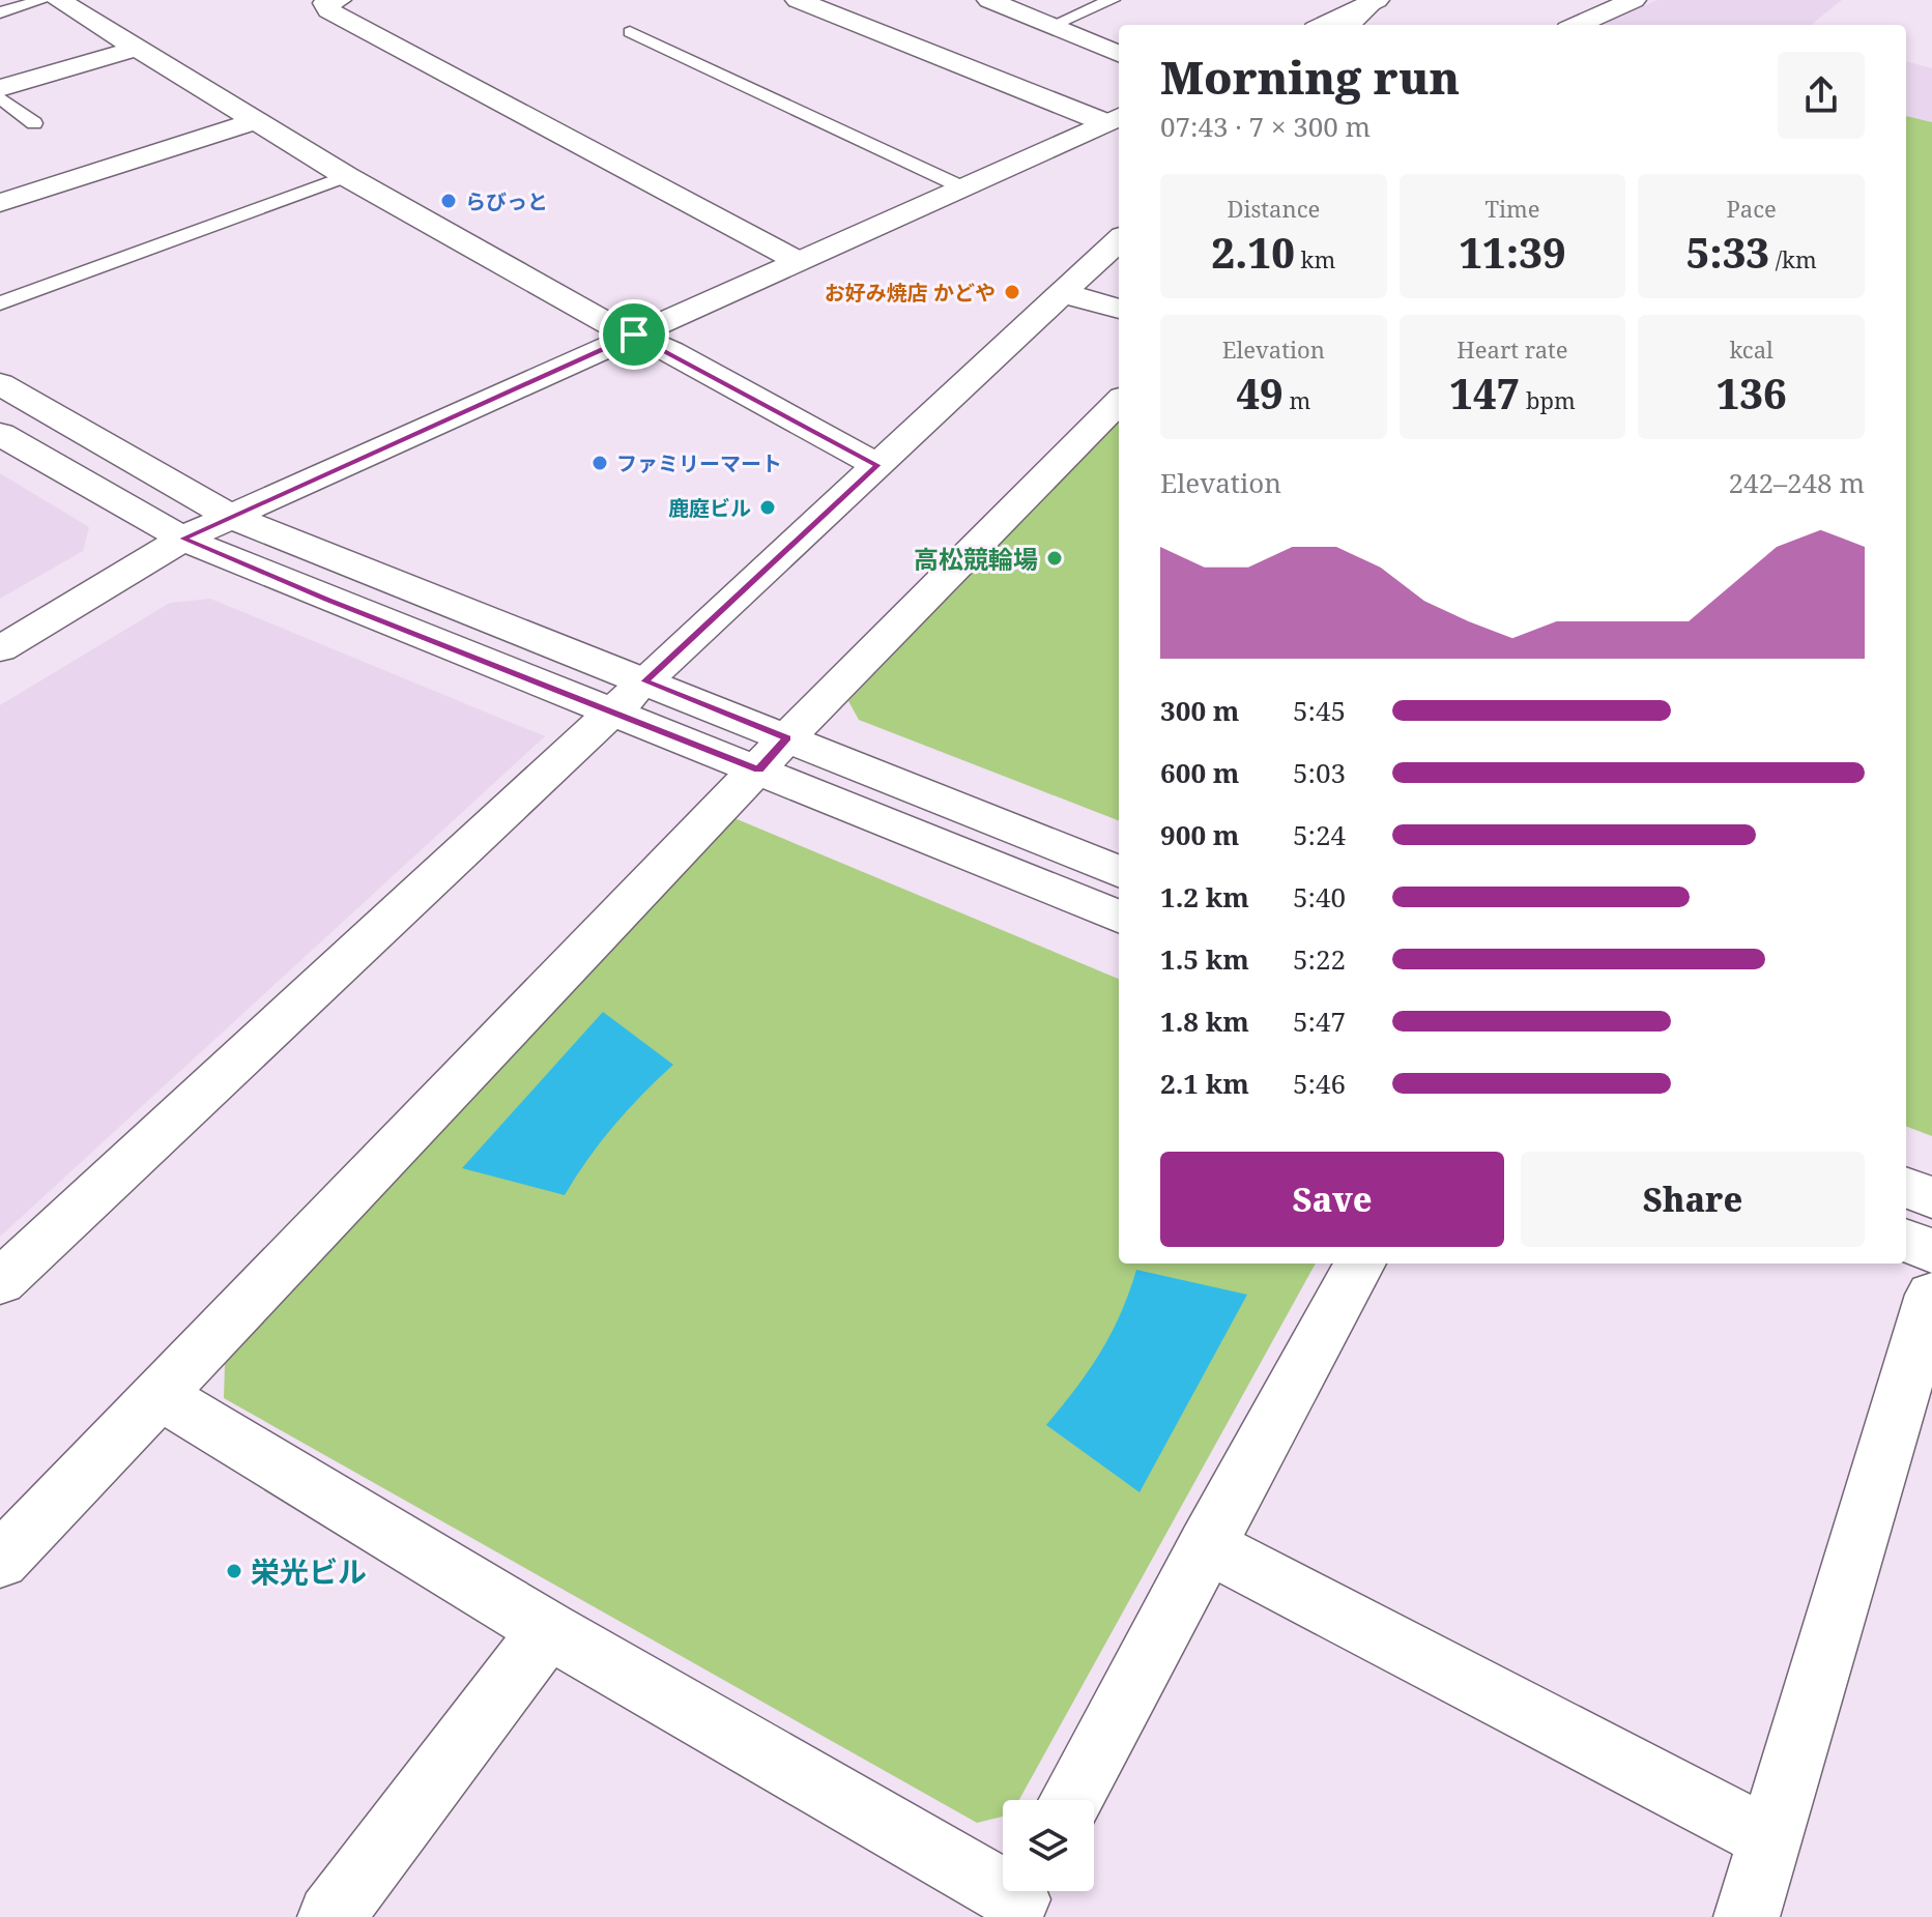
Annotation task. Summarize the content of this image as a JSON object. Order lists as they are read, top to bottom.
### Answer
{
  "places": [
    "らびっと",
    "お好み焼店 かどや",
    "ファミリーマート",
    "鹿庭ビル",
    "高松競輪場",
    "栄光ビル"
  ],
  "page": {
    "heading": ["Morning run", "07:43 · 7 × 300 m"],
    "stats": [
      ["Distance", "2.10 km"],
      ["Time", "11:39"],
      ["Pace", "5:33 /km"],
      ["Elevation", "49 m"],
      ["Heart rate", "147 bpm"],
      ["kcal", "136"]
    ],
    "chart": ["Elevation", "242–248 m"],
    "list": [
      {
        "name": "300 m",
        "note": "5:45"
      },
      {
        "name": "600 m",
        "note": "5:03"
      },
      {
        "name": "900 m",
        "note": "5:24"
      },
      {
        "name": "1.2 km",
        "note": "5:40"
      },
      {
        "name": "1.5 km",
        "note": "5:22"
      },
      {
        "name": "1.8 km",
        "note": "5:47"
      },
      {
        "name": "2.1 km",
        "note": "5:46"
      }
    ],
    "buttons": ["Save", "Share"]
  }
}
